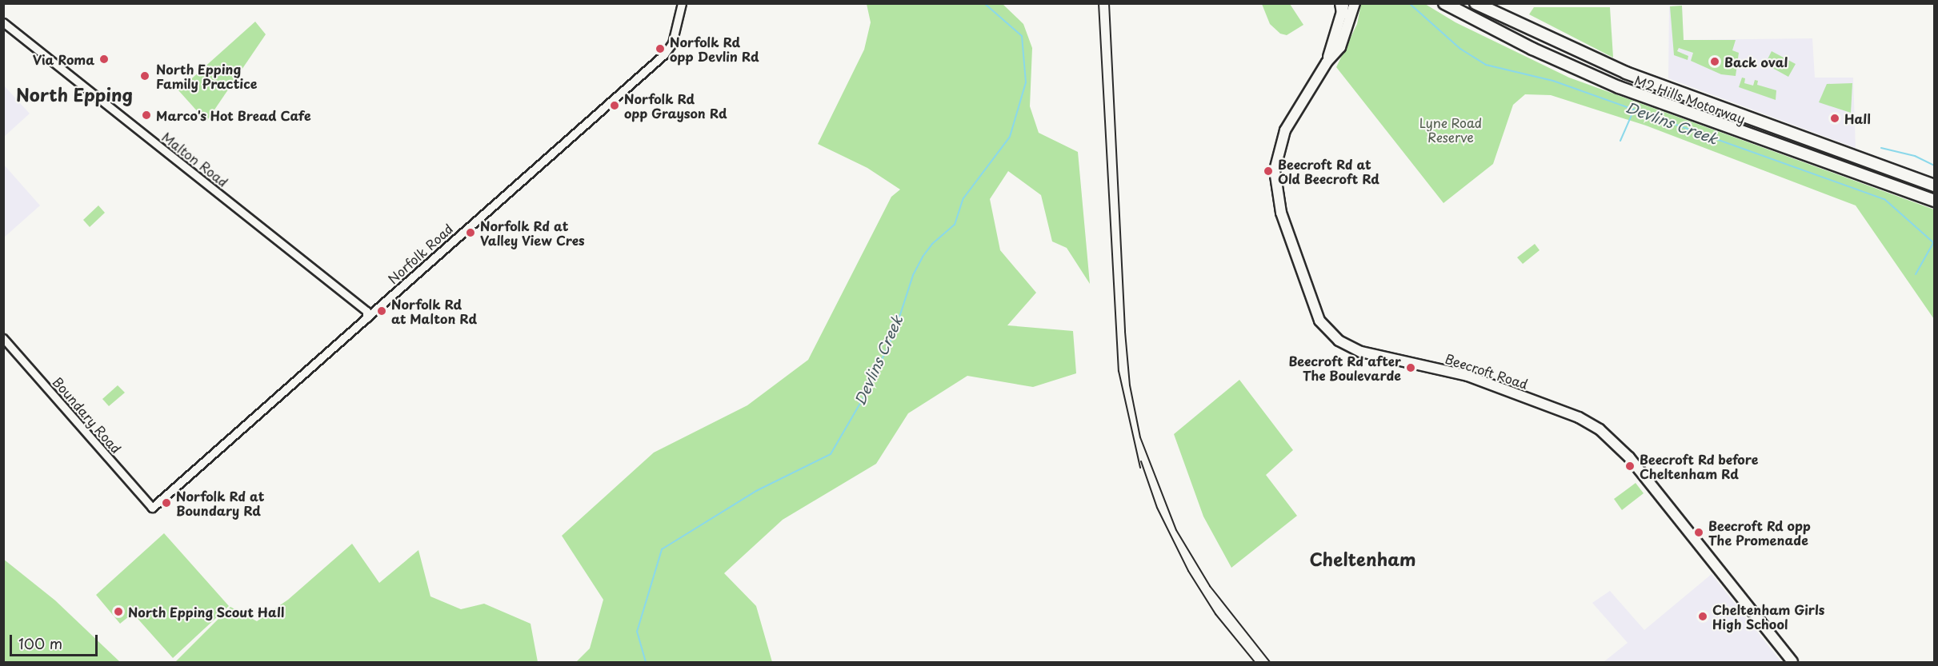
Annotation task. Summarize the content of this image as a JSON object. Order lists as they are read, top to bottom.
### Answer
{
  "streets": {
    "highway": ["M2 Hills Motorway"],
    "main road": ["Beecroft Road"],
    "street": ["Malton Road", "Norfolk Road", "Boundary Road"]
  },
  "crossings": [
    ["Malton Road", "Norfolk Road"],
    ["Norfolk Road", "Boundary Road"]
  ],
  "districts": ["North Epping", "Cheltenham"],
  "water": ["Devlins Creek"],
  "parks": ["Lyne Road Reserve"],
  "places": [
    "Norfolk Rd opp Devlin Rd",
    "Via Roma",
    "Back oval",
    "North Epping Family Practice",
    "Norfolk Rd opp Grayson Rd",
    "Marco's Hot Bread Cafe",
    "Hall",
    "Beecroft Rd at Old Beecroft Rd",
    "Norfolk Rd at Valley View Cres",
    "Norfolk Rd at Malton Rd",
    "Beecroft Rd after The Boulevarde",
    "Beecroft Rd before Cheltenham Rd",
    "Norfolk Rd at Boundary Rd",
    "Beecroft Rd opp The Promenade",
    "North Epping Scout Hall",
    "Cheltenham Girls High School"
  ],
  "scale_bar": "100 m"
}
